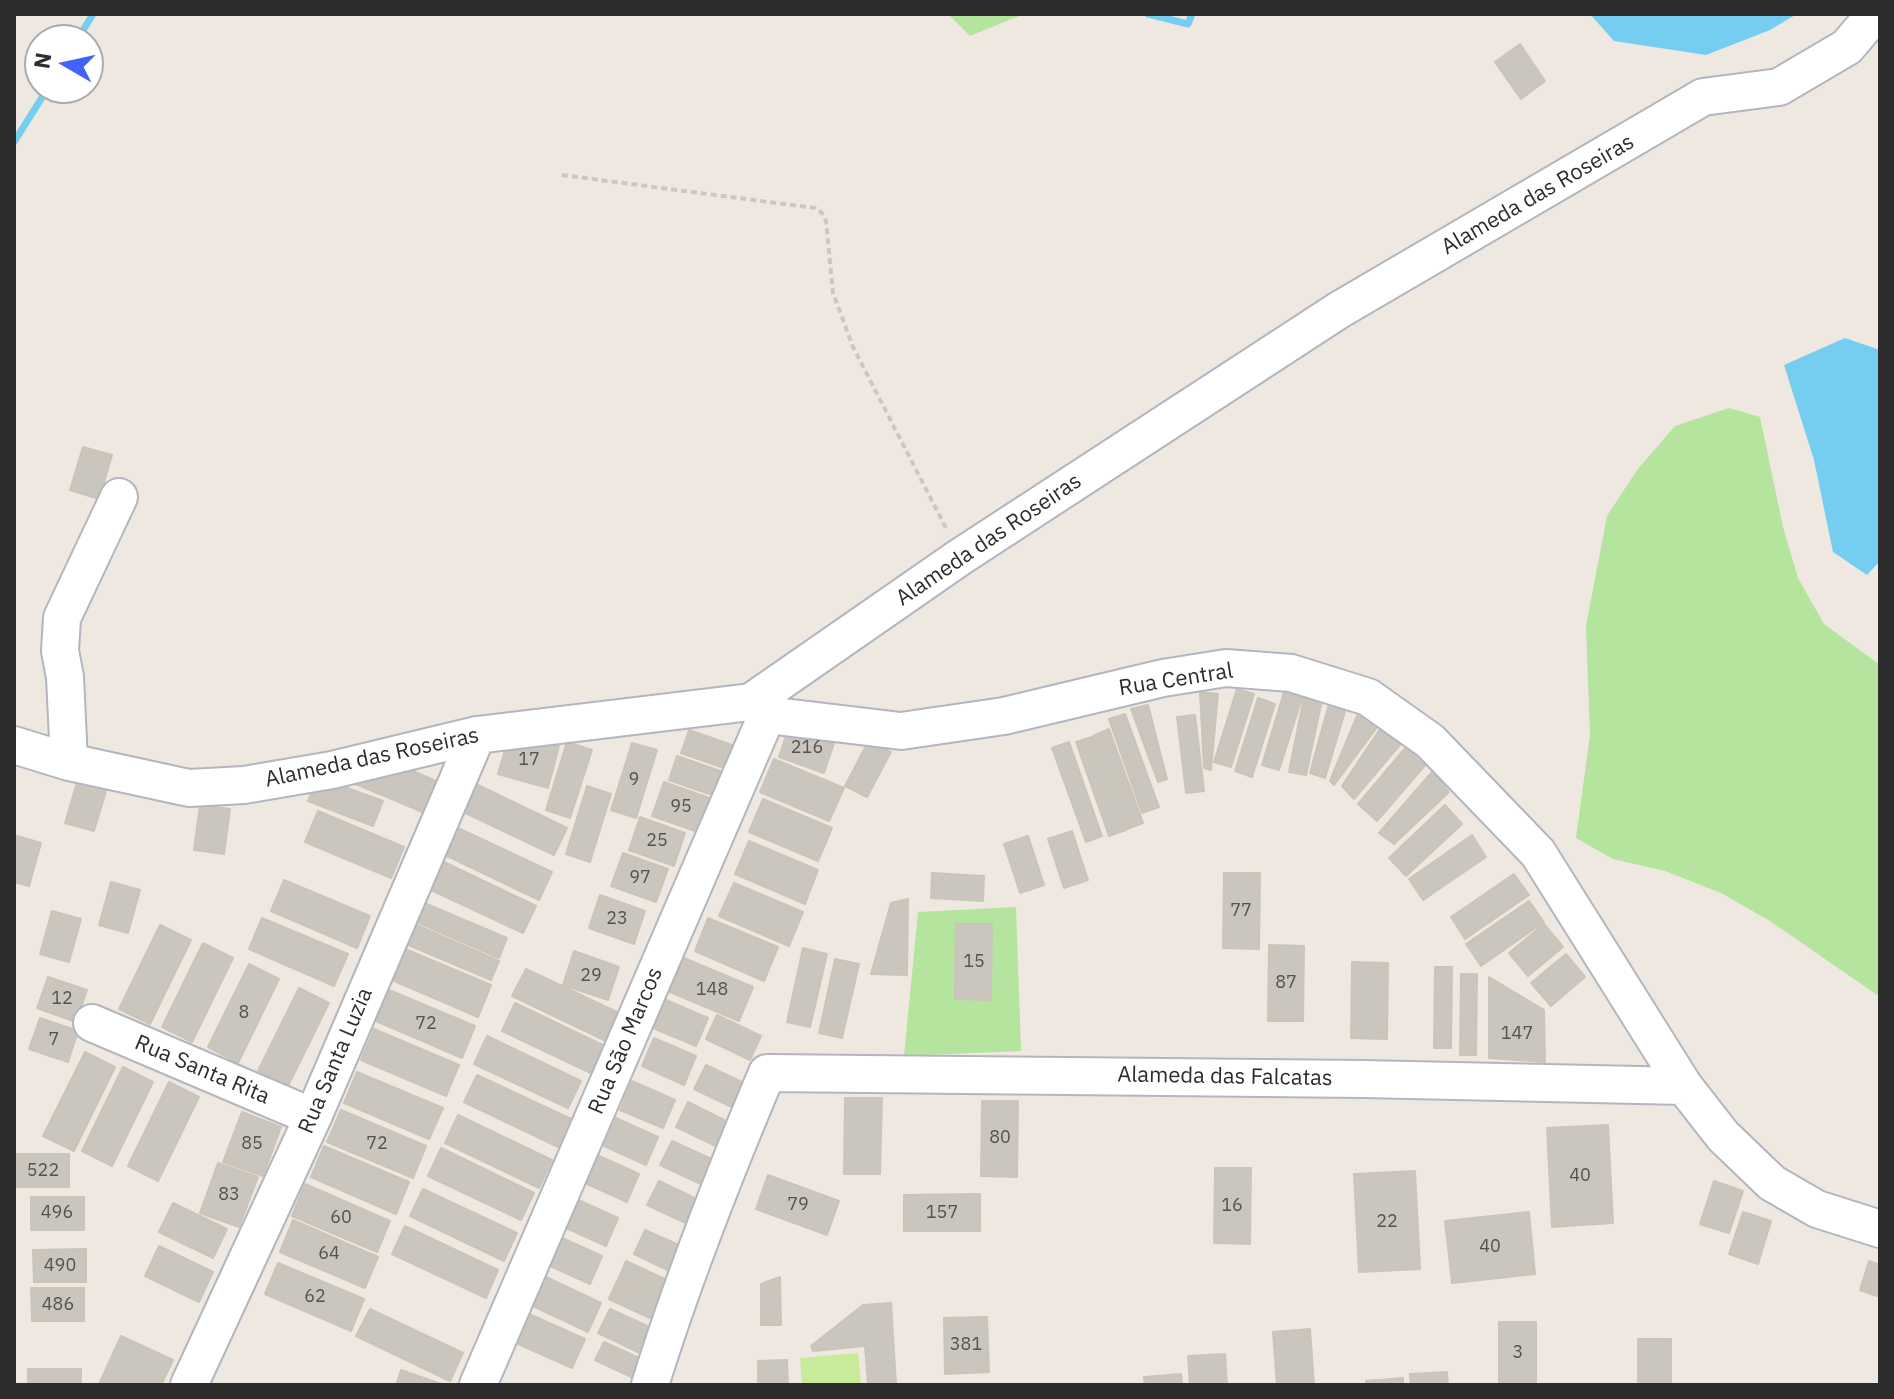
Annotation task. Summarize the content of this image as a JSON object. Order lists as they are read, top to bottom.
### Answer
{
  "streets": {
    "street": [
      "Alameda das Roseiras",
      "Rua Central",
      "Rua São Marcos",
      "Rua Santa Luzia",
      "Rua Santa Rita",
      "Alameda das Falcatas"
    ]
  },
  "crossings": [
    ["Alameda das Roseiras", "Rua Central"],
    ["Alameda das Roseiras", "Rua São Marcos"],
    ["Alameda das Roseiras", "Rua Santa Luzia"],
    ["Rua Central", "Rua São Marcos"],
    ["Rua Central", "Alameda das Falcatas"],
    ["Rua Santa Luzia", "Rua Santa Rita"]
  ],
  "house_numbers": [
    "216",
    "17",
    "9",
    "95",
    "25",
    "97",
    "77",
    "23",
    "15",
    "29",
    "87",
    "148",
    "12",
    "8",
    "72",
    "147",
    "7",
    "80",
    "85",
    "72",
    "522",
    "40",
    "83",
    "79",
    "16",
    "496",
    "157",
    "60",
    "22",
    "40",
    "64",
    "490",
    "62",
    "486",
    "381",
    "3"
  ],
  "north": "left"
}
